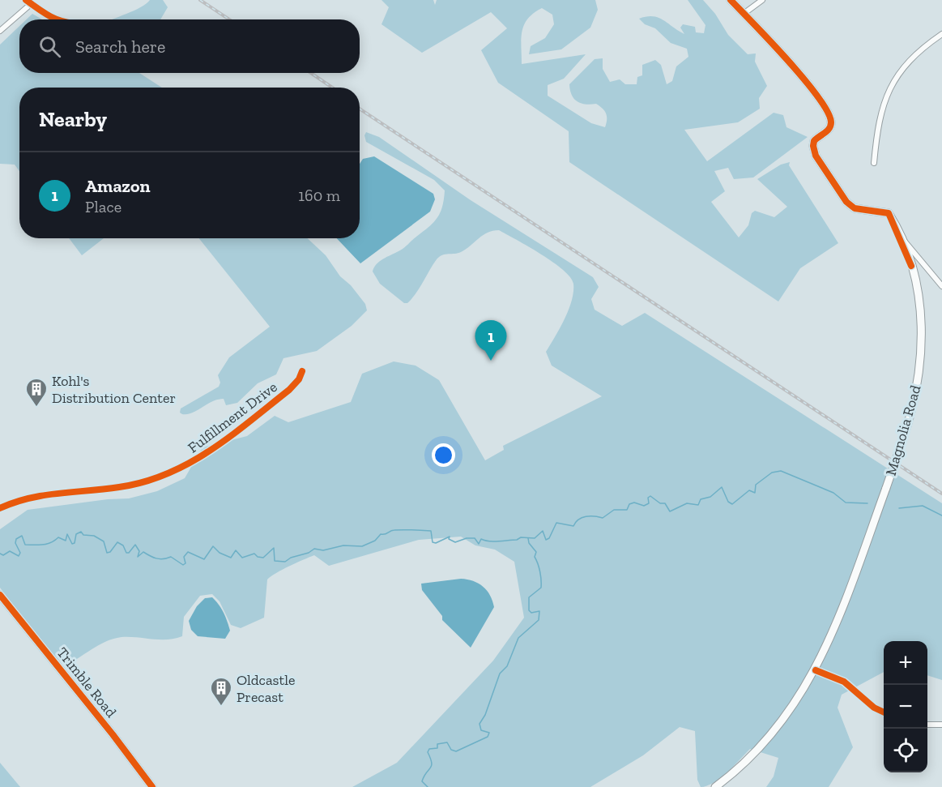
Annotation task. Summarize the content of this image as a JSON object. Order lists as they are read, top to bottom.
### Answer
{
  "streets": {
    "street": ["Fulfillment Drive", "Magnolia Road", "Trimble Road"]
  },
  "places": {
    "building": ["Kohl's Distribution Center", "Oldcastle Precast"]
  },
  "page": {
    "search": "Search here",
    "heading": "Nearby",
    "list": [
      {
        "mark": "1",
        "name": "Amazon",
        "note": "Place",
        "value": "160 m"
      }
    ],
    "pins": "1",
    "map_buttons": ["+", "−"]
  }
}
